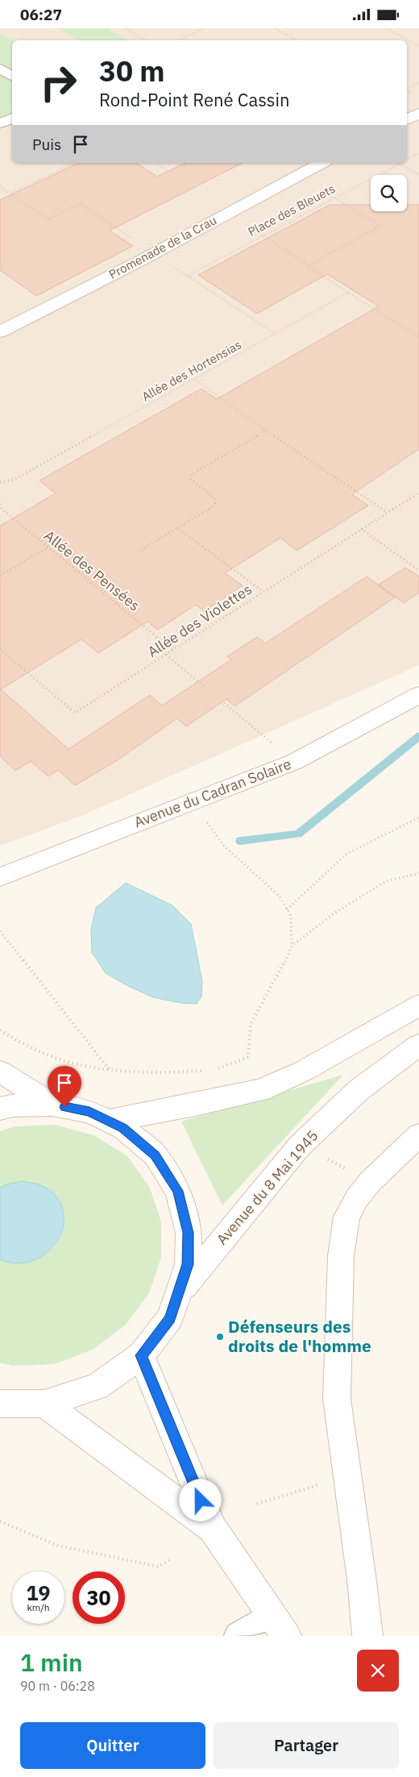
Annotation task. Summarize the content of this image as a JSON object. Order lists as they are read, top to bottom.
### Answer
{
  "streets": {
    "street": ["Promenade de la Crau", "Avenue du Cadran Solaire", "Avenue du 8 Mai 1945"],
    "path": [
      "Place des Bleuets",
      "Allée des Hortensias",
      "Allée des Pensées",
      "Allée des Violettes"
    ]
  },
  "crossings": [
    ["Allée des Pensées", "Allée des Violettes"]
  ],
  "places": ["Défenseurs des droits de l'homme"],
  "page": {
    "status": "06:27",
    "turn": ["30 m", "Rond-Point René Cassin"],
    "then": "Puis",
    "speed": "19 km/h",
    "limit": "30",
    "heading": ["1 min", "90 m · 06:28"],
    "buttons": ["Quitter", "Partager"]
  }
}
